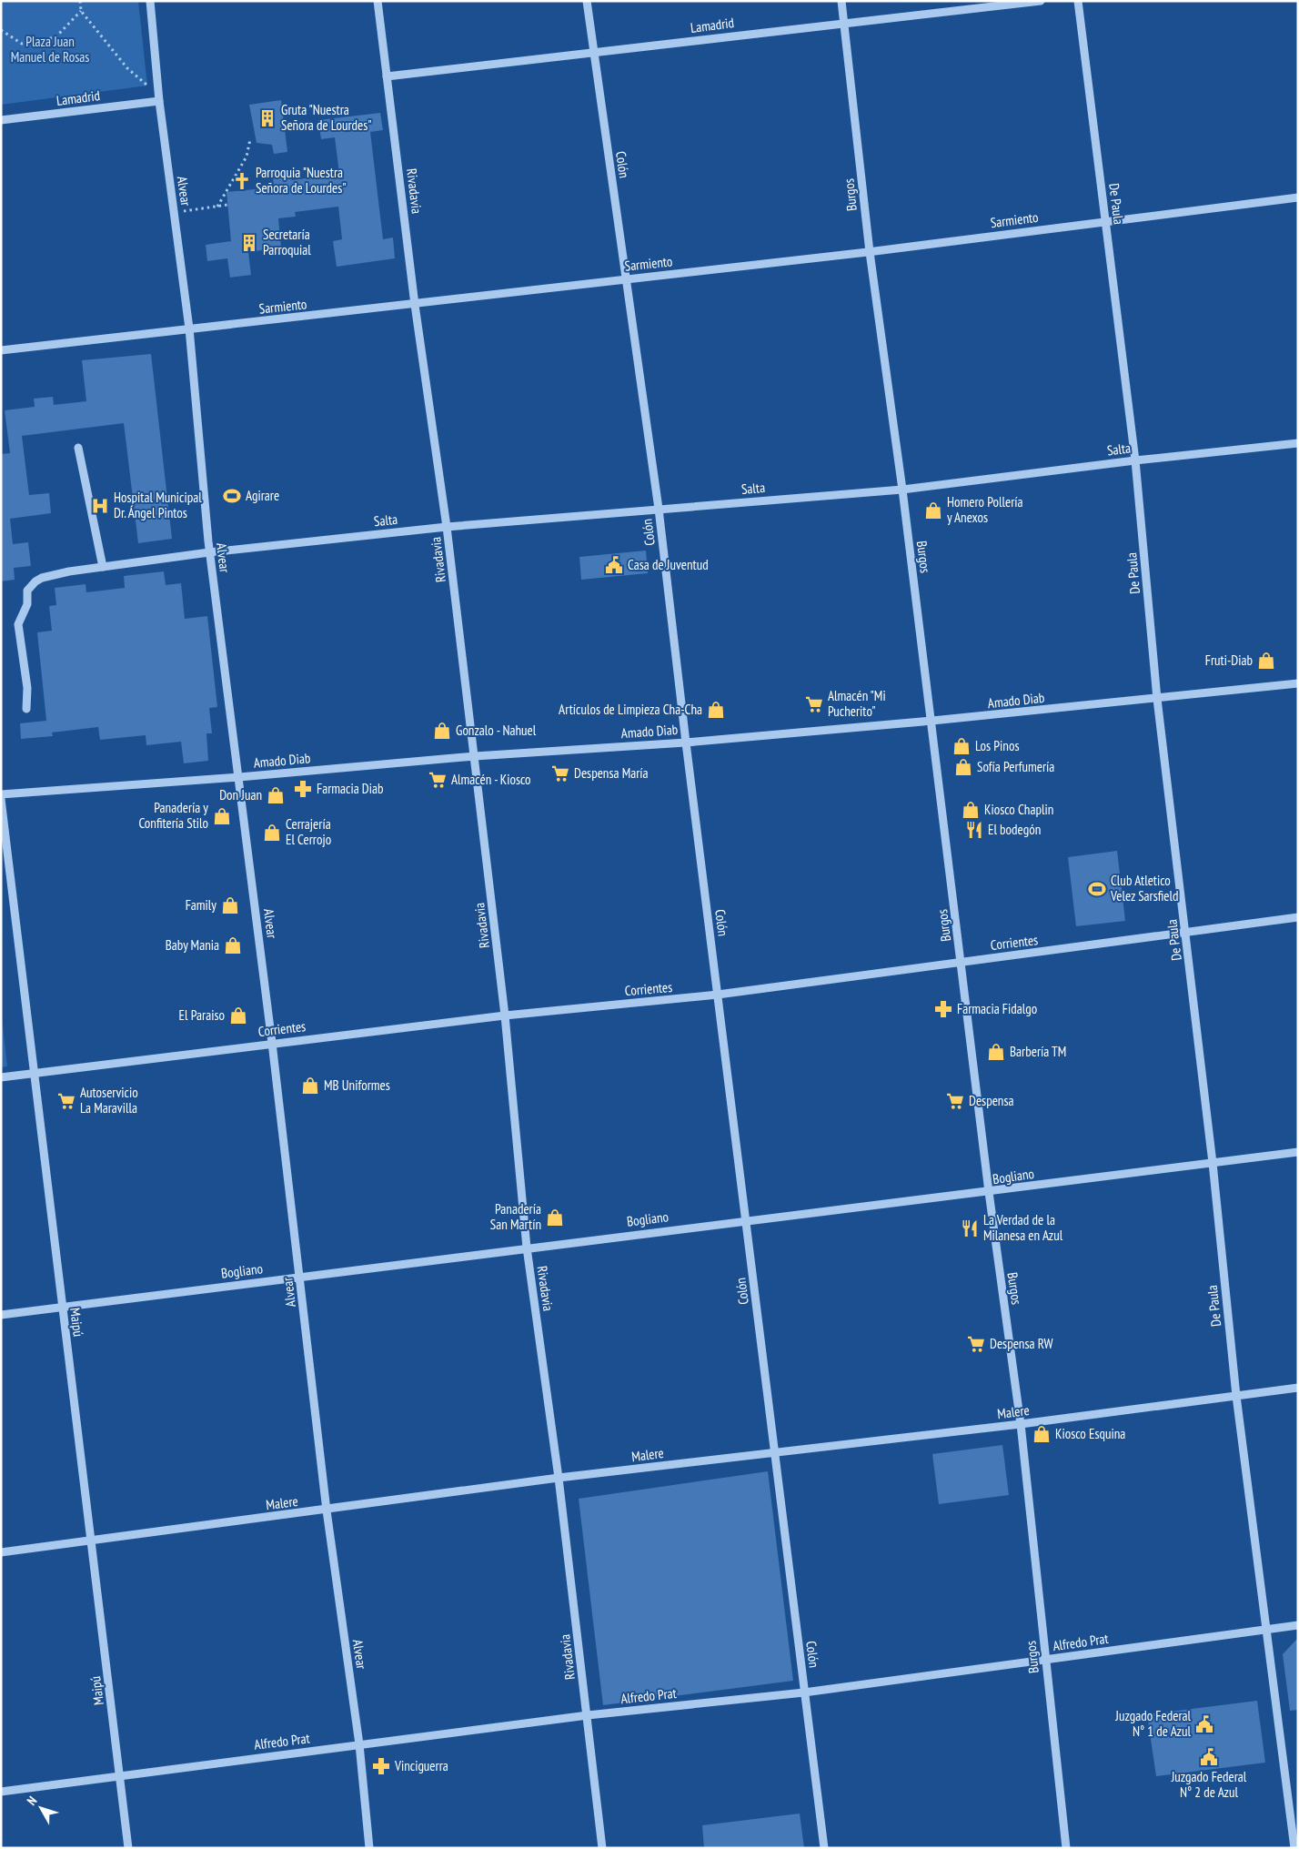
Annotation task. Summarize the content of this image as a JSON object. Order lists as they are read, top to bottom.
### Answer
{
  "streets": {
    "street": [
      "Lamadrid",
      "Colón",
      "Alvear",
      "Rivadavia",
      "Burgos",
      "De Paula",
      "Sarmiento",
      "Salta",
      "Amado Diab",
      "Corrientes",
      "Bogliano",
      "Maipú",
      "Malere",
      "Alfredo Prat"
    ]
  },
  "crossings": [
    ["Lamadrid", "Colón"],
    ["Lamadrid", "Alvear"],
    ["Lamadrid", "Rivadavia"],
    ["Lamadrid", "Burgos"],
    ["Colón", "Sarmiento"],
    ["Colón", "Salta"],
    ["Colón", "Amado Diab"],
    ["Colón", "Corrientes"],
    ["Colón", "Bogliano"],
    ["Colón", "Malere"],
    ["Colón", "Alfredo Prat"],
    ["Alvear", "Sarmiento"],
    ["Alvear", "Salta"],
    ["Alvear", "Amado Diab"],
    ["Alvear", "Corrientes"],
    ["Alvear", "Bogliano"],
    ["Alvear", "Malere"],
    ["Alvear", "Alfredo Prat"],
    ["Rivadavia", "Sarmiento"],
    ["Rivadavia", "Salta"],
    ["Rivadavia", "Amado Diab"],
    ["Rivadavia", "Corrientes"],
    ["Rivadavia", "Bogliano"],
    ["Rivadavia", "Malere"],
    ["Rivadavia", "Alfredo Prat"],
    ["Burgos", "Sarmiento"],
    ["Burgos", "Salta"],
    ["Burgos", "Amado Diab"],
    ["Burgos", "Corrientes"],
    ["Burgos", "Bogliano"],
    ["Burgos", "Malere"],
    ["Burgos", "Alfredo Prat"],
    ["De Paula", "Sarmiento"],
    ["De Paula", "Salta"],
    ["De Paula", "Amado Diab"],
    ["De Paula", "Corrientes"],
    ["De Paula", "Bogliano"],
    ["De Paula", "Malere"],
    ["De Paula", "Alfredo Prat"],
    ["Corrientes", "Maipú"],
    ["Bogliano", "Maipú"],
    ["Maipú", "Malere"],
    ["Maipú", "Alfredo Prat"]
  ],
  "parks": ["Plaza Juan Manuel de Rosas"],
  "places": {
    "building": ["Gruta \"Nuestra Señora de Lourdes\"", "Secretaría Parroquial"],
    "church": ["Parroquia \"Nuestra Señora de Lourdes\""],
    "sports": ["Agirare", "Club Atletico Velez Sarsfield"],
    "hospital": ["Hospital Municipal Dr. Ángel Pintos"],
    "shop": [
      "Homero Pollería y Anexos",
      "Fruti-Diab",
      "Artículos de Limpieza Cha-Cha",
      "Gonzalo - Nahuel",
      "Los Pinos",
      "Sofía Perfumería",
      "Don Juan",
      "Kiosco Chaplin",
      "Panadería y Confitería Stilo",
      "Cerrajería El Cerrojo",
      "Family",
      "Baby Mania",
      "El Paraiso",
      "Barbería TM",
      "MB Uniformes",
      "Panadería San Martín",
      "Kiosco Esquina"
    ],
    "public building": ["Casa de Juventud", "Juzgado Federal N° 1 de Azul", "Juzgado Federal N° 2 de Azul"],
    "supermarket": [
      "Almacén \"Mi Pucherito\"",
      "Despensa María",
      "Almacén - Kiosco",
      "Autoservicio La Maravilla",
      "Despensa",
      "Despensa RW"
    ],
    "pharmacy": ["Farmacia Diab", "Farmacia Fidalgo", "Vinciguerra"],
    "restaurant": ["El bodegón", "La Verdad de la Milanesa en Azul"]
  },
  "north": "top left"
}
